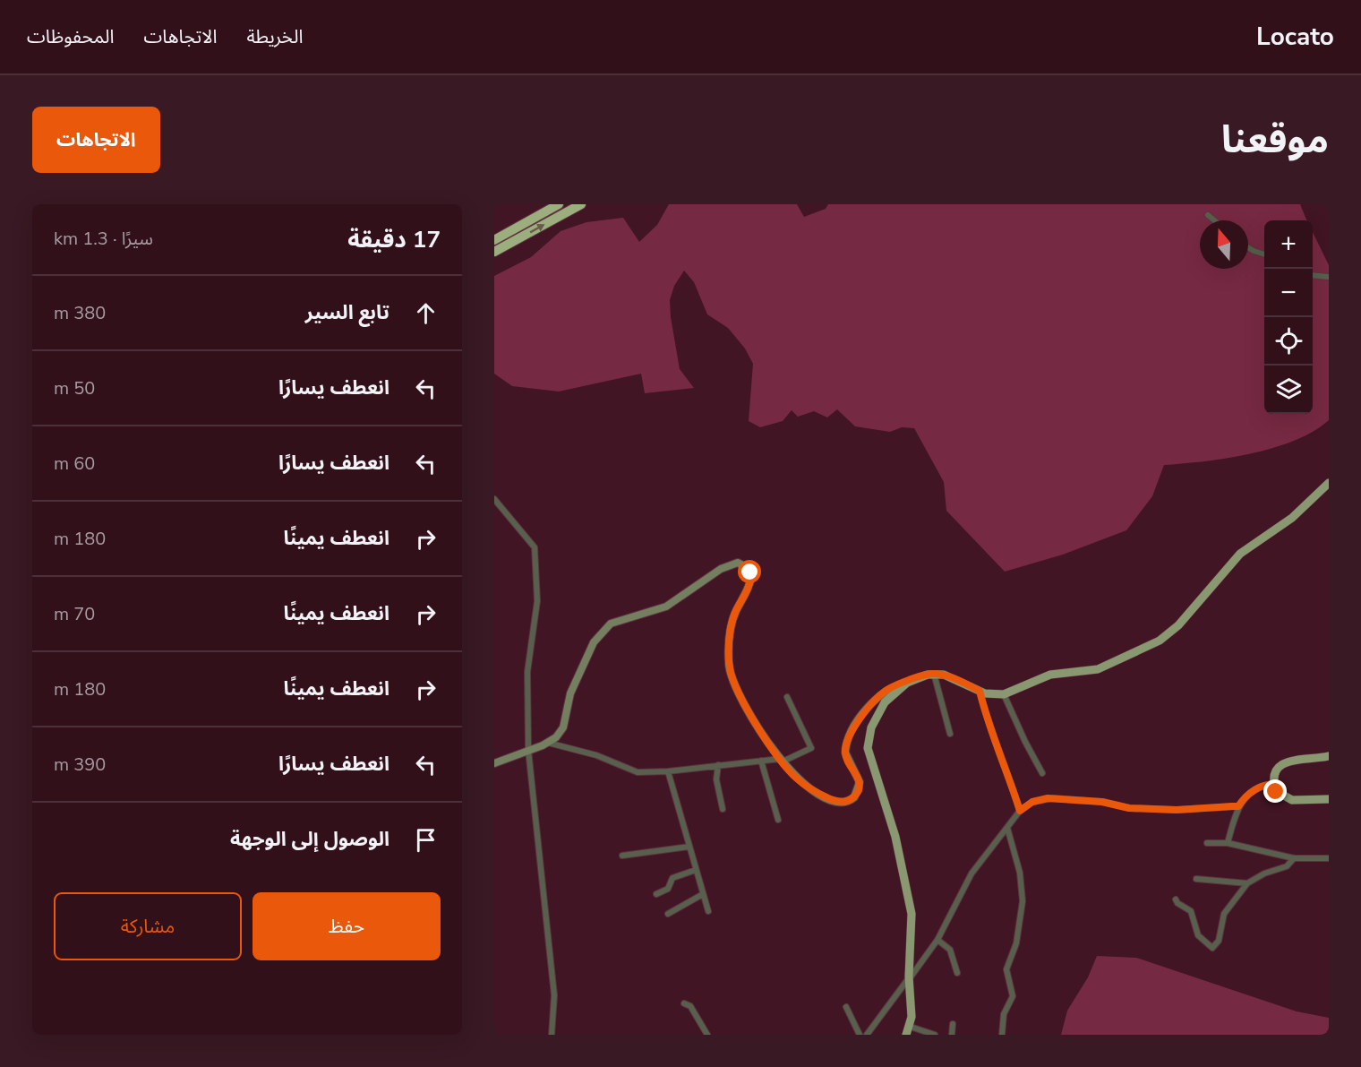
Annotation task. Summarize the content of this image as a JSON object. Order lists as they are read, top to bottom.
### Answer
{
  "north": "top",
  "page": {
    "header": "Locato",
    "nav": ["الخريطة", "الاتجاهات", "المحفوظات"],
    "title": "موقعنا",
    "buttons": [
      "الاتجاهات",
      ["حفظ", "مشاركة"]
    ],
    "heading": ["17 دقيقة", "سيرًا · 1.3 km"],
    "map_buttons": ["+", "−"],
    "list": [
      ["تابع السير", "380 m"],
      ["انعطف يسارًا", "50 m"],
      ["انعطف يسارًا", "60 m"],
      ["انعطف يمينًا", "180 m"],
      ["انعطف يمينًا", "70 m"],
      ["انعطف يمينًا", "180 m"],
      ["انعطف يسارًا", "390 m"],
      "الوصول إلى الوجهة"
    ]
  }
}
